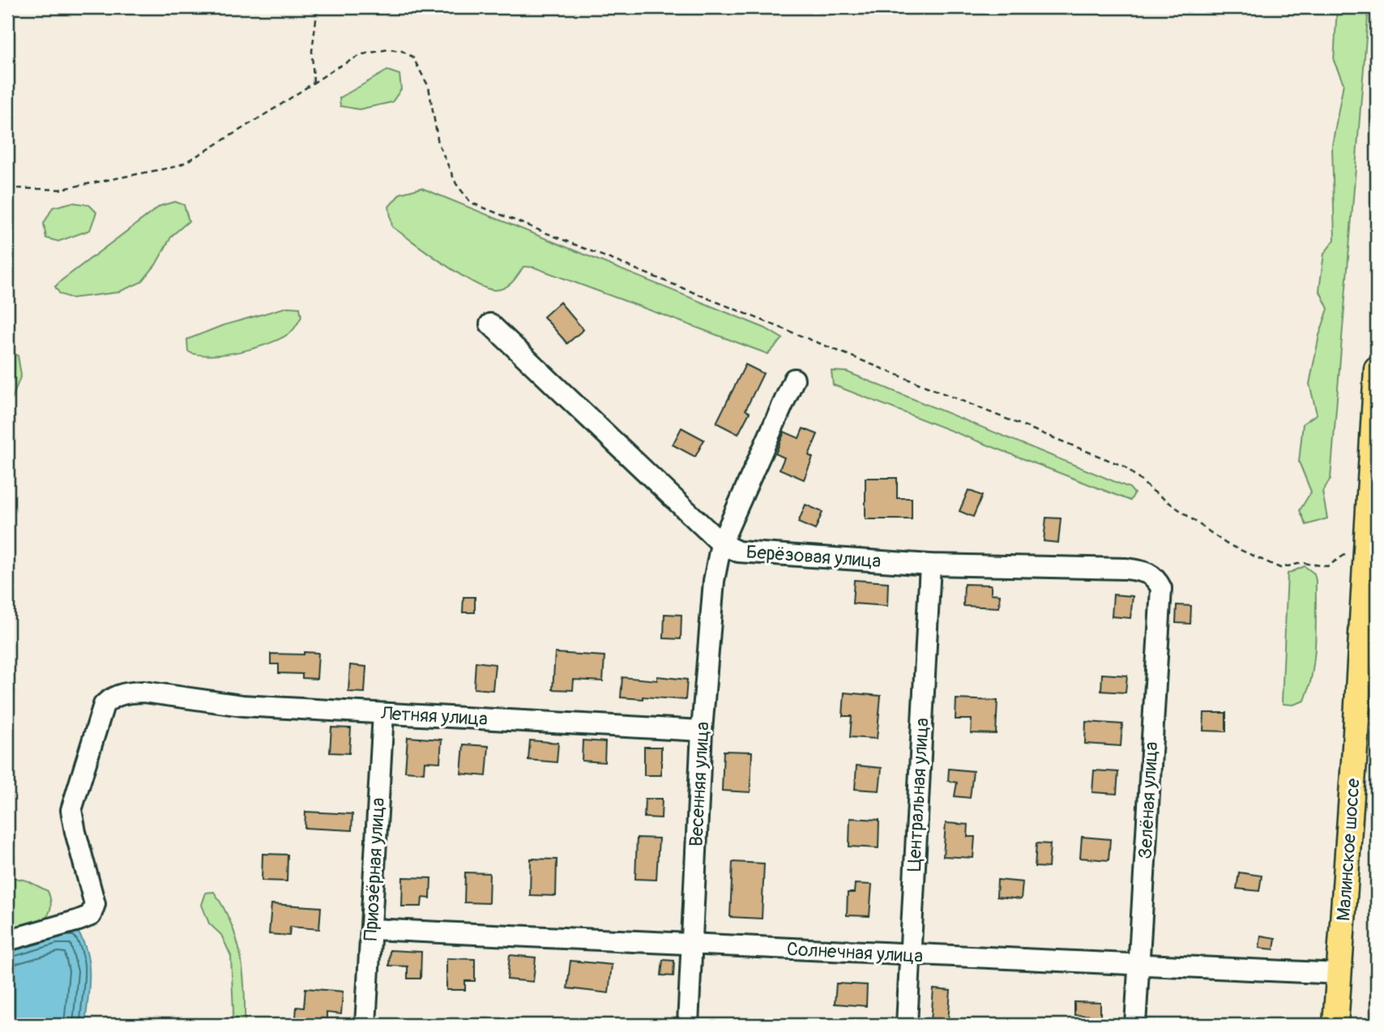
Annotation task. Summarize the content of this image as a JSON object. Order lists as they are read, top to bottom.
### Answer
{
  "streets": {
    "main road": ["Малинское шоссе"],
    "street": [
      "Берёзовая улица",
      "Летняя улица",
      "Весенняя улица",
      "Центральная улица",
      "Зелёная улица",
      "Приозёрная улица",
      "Солнечная улица"
    ]
  },
  "crossings": [
    ["Берёзовая улица", "Весенняя улица"],
    ["Берёзовая улица", "Центральная улица"],
    ["Берёзовая улица", "Зелёная улица"],
    ["Летняя улица", "Весенняя улица"],
    ["Летняя улица", "Приозёрная улица"],
    ["Весенняя улица", "Солнечная улица"],
    ["Центральная улица", "Солнечная улица"],
    ["Зелёная улица", "Солнечная улица"],
    ["Малинское шоссе", "Солнечная улица"],
    ["Приозёрная улица", "Солнечная улица"]
  ]
}
